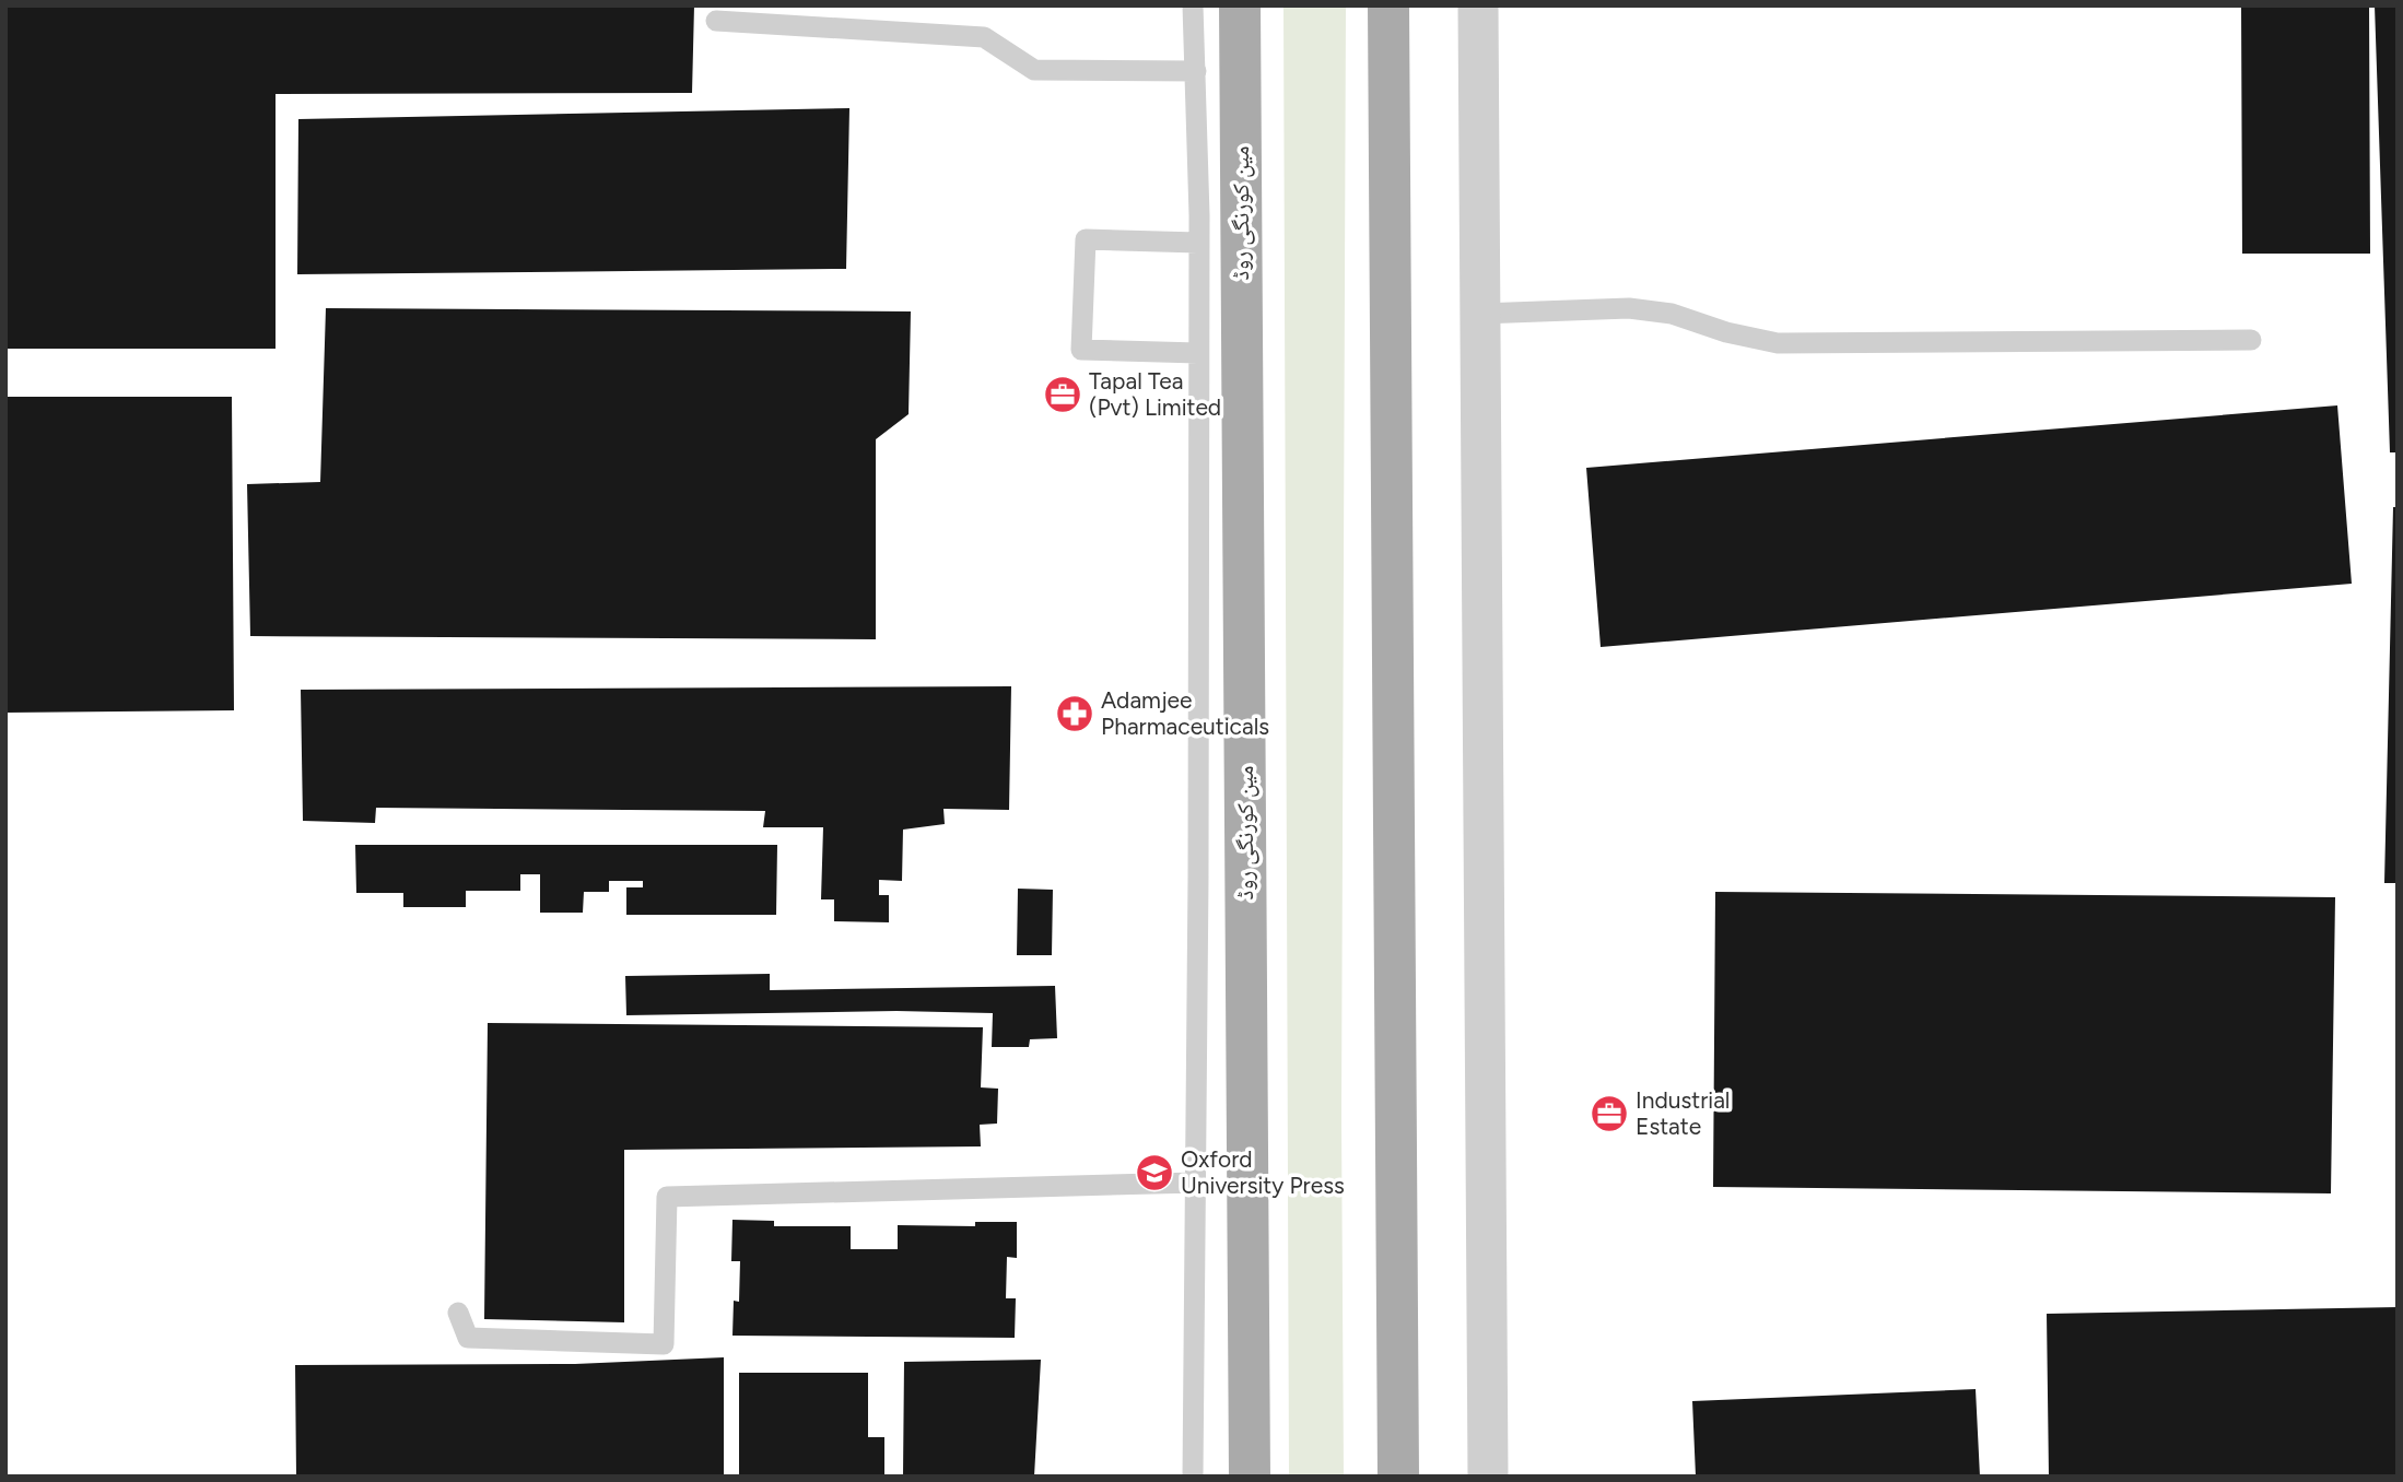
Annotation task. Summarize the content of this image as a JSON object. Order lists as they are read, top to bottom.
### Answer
{
  "streets": {
    "main road": ["مین کورنگی روڈ"]
  },
  "places": {
    "office": ["Tapal Tea (Pvt) Limited", "Industrial Estate"],
    "pharmacy": ["Adamjee Pharmaceuticals"],
    "school or university": ["Oxford University Press"]
  }
}
